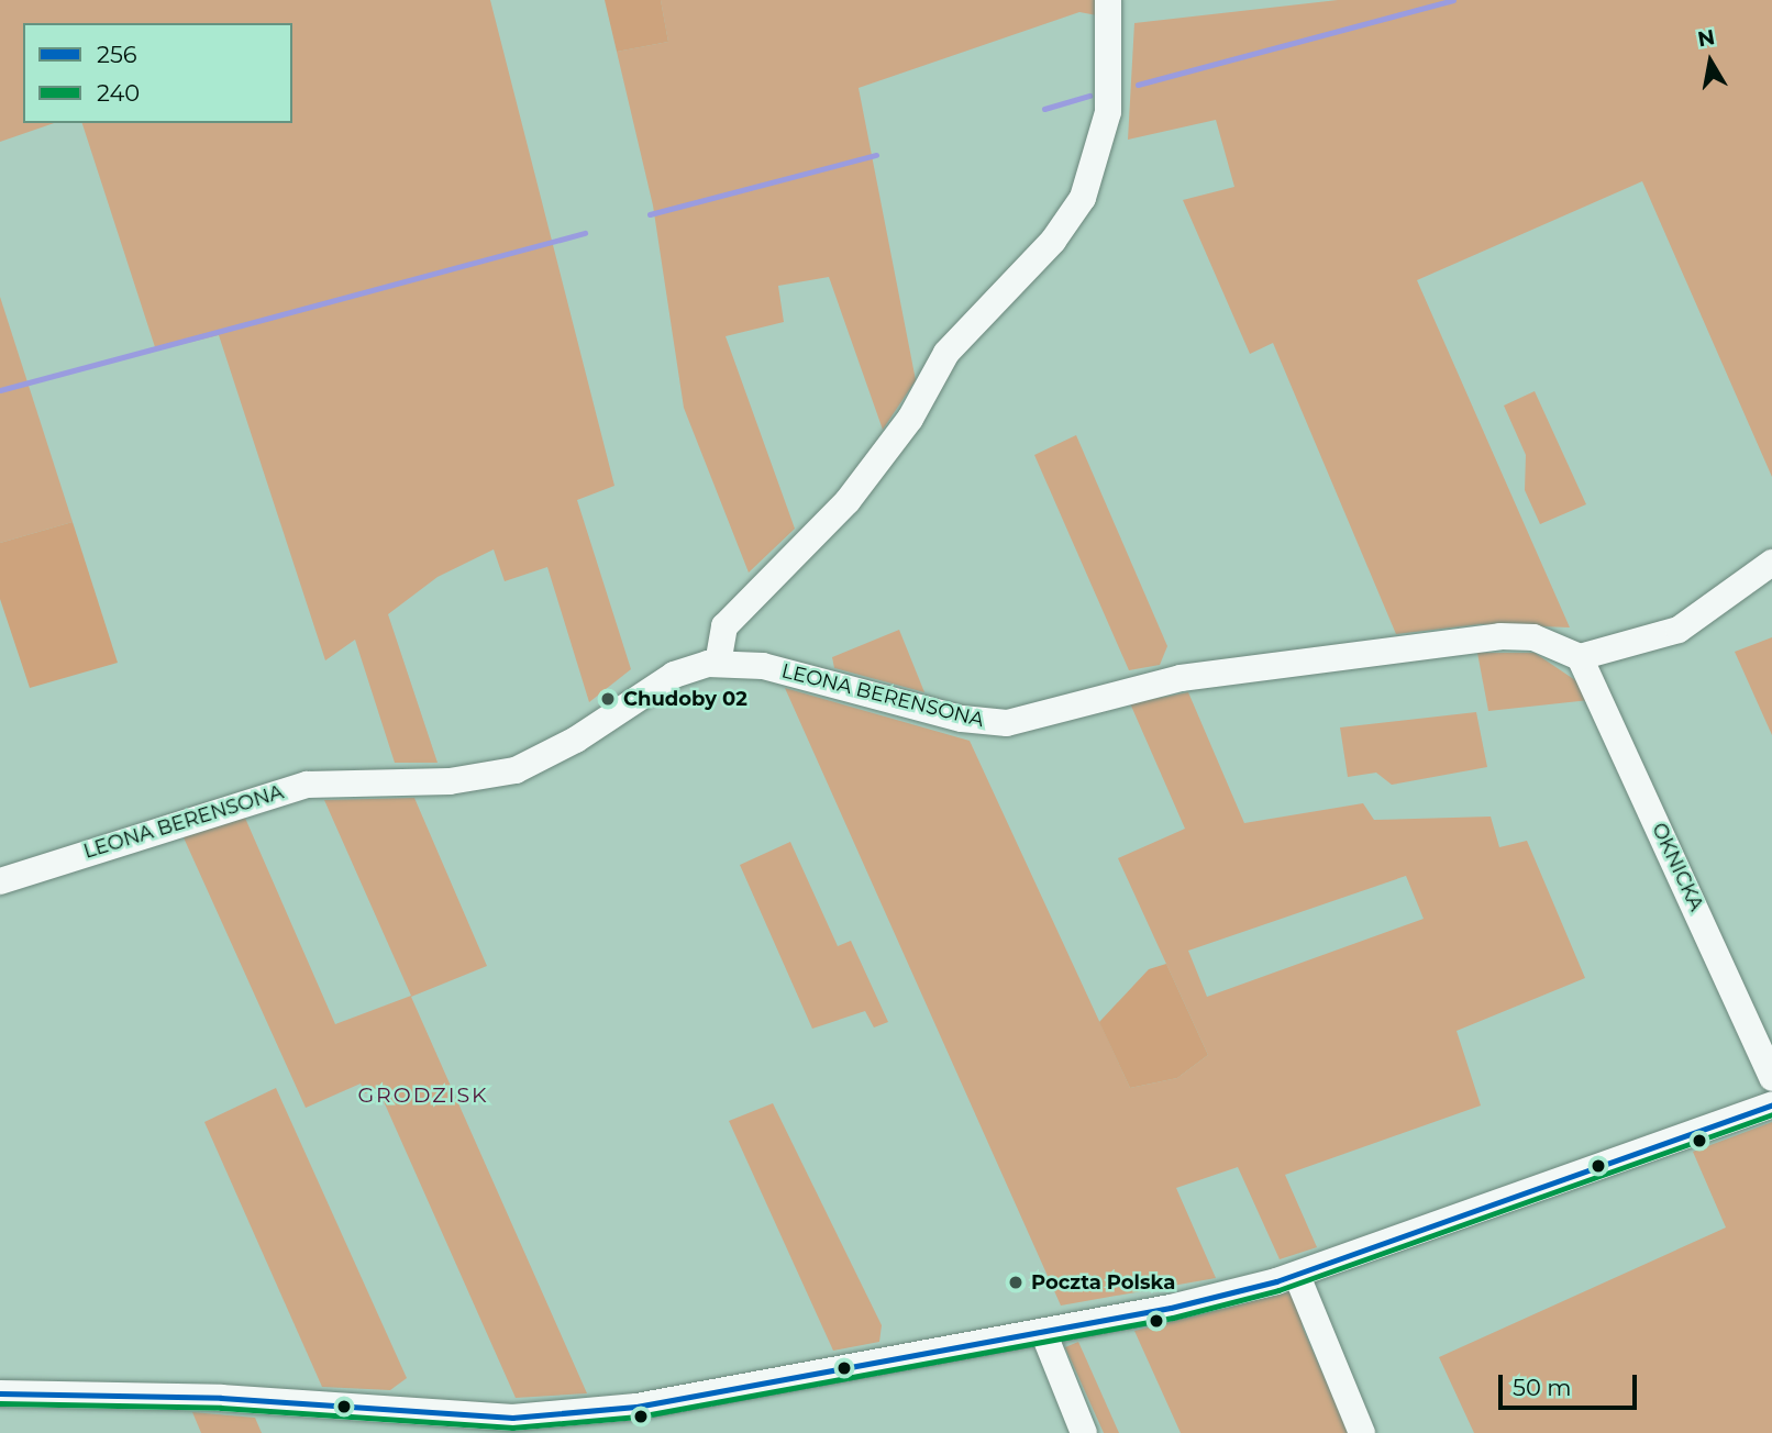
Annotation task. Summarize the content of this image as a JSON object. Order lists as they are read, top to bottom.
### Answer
{
  "streets": {
    "street": ["LEONA BERENSONA", "OKNICKA"]
  },
  "crossings": [
    ["LEONA BERENSONA", "OKNICKA"]
  ],
  "districts": ["GRODZISK"],
  "places": ["Chudoby 02", "Poczta Polska"],
  "lines": ["transit line 256", "transit line 240"],
  "legend": ["256", "240"],
  "scale_bar": "50 m",
  "north": "top"
}
